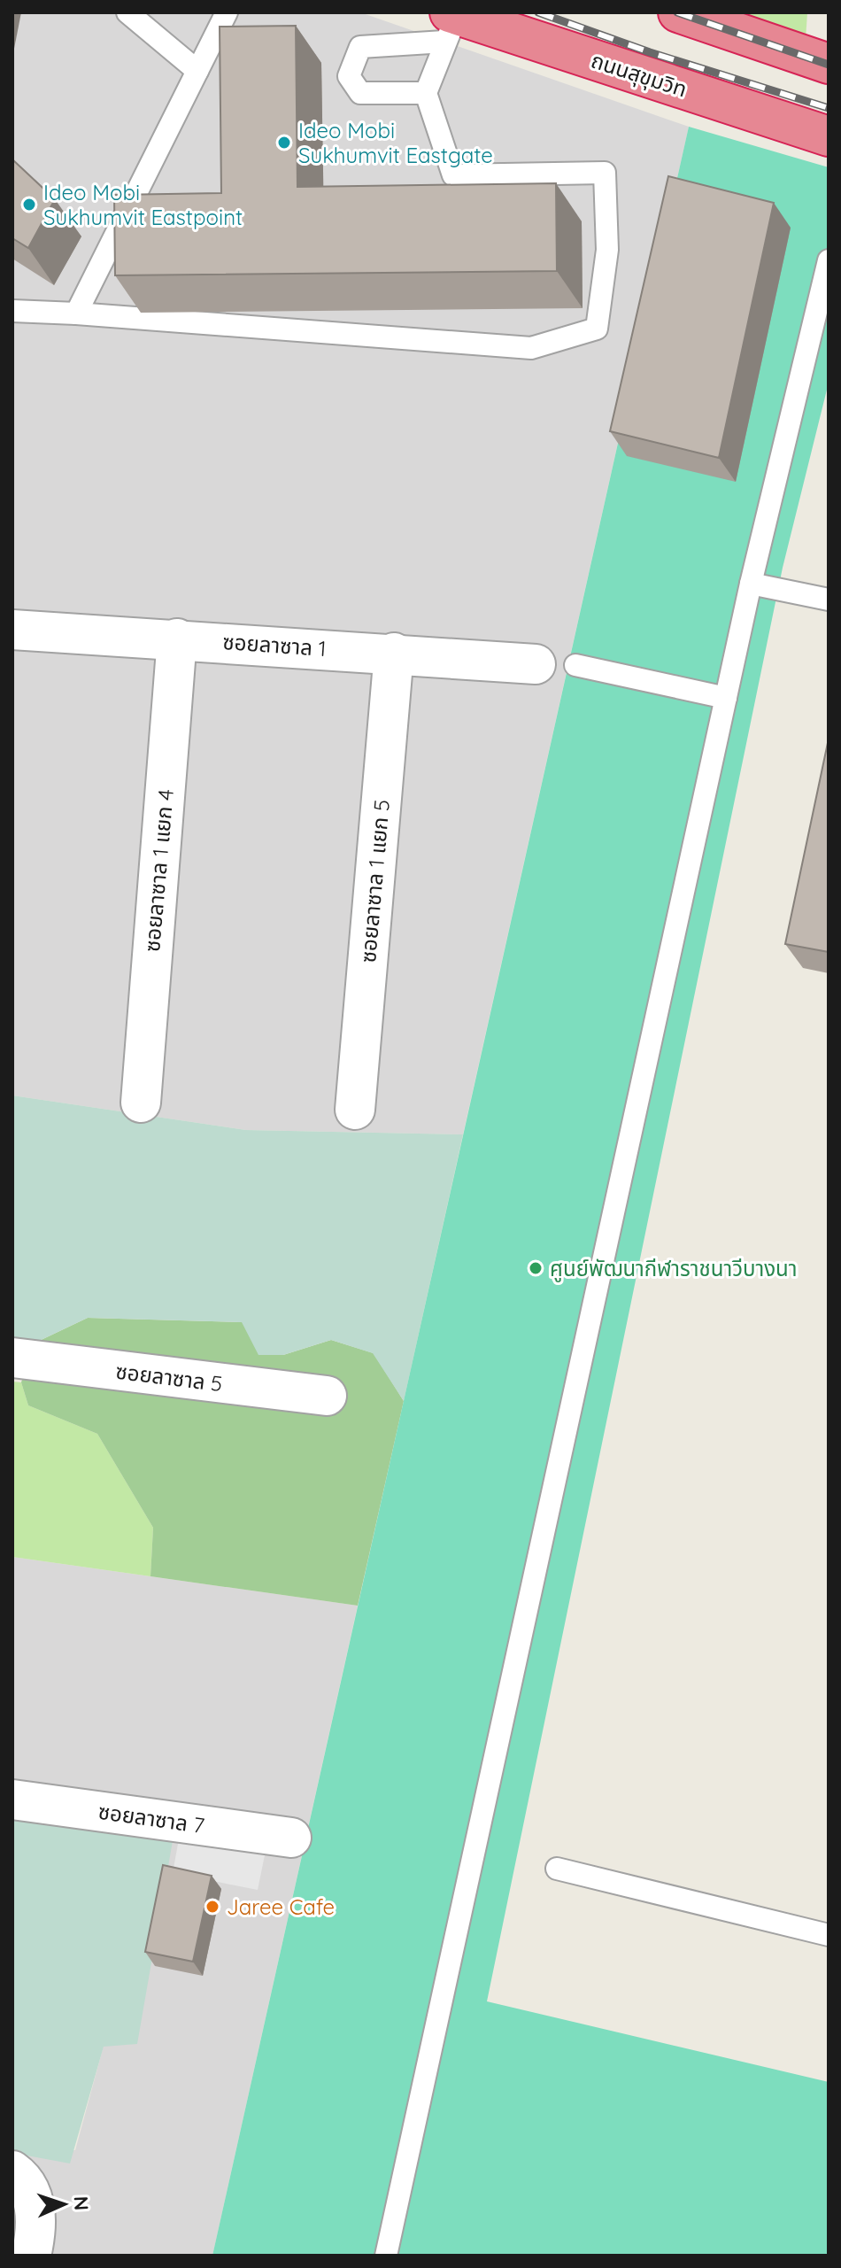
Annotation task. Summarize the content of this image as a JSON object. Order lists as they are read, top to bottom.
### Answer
{
  "streets": {
    "highway": ["ถนนสุขุมวิท"],
    "street": [
      "ซอยลาซาล 1",
      "ซอยลาซาล 1 แยก 4",
      "ซอยลาซาล 1 แยก 5",
      "ซอยลาซาล 5",
      "ซอยลาซาล 7"
    ]
  },
  "crossings": [
    ["ซอยลาซาล 1", "ซอยลาซาล 1 แยก 4"],
    ["ซอยลาซาล 1", "ซอยลาซาล 1 แยก 5"]
  ],
  "places": [
    "Ideo Mobi Sukhumvit Eastgate",
    "Ideo Mobi Sukhumvit Eastpoint",
    "ศูนย์พัฒนากีฬาราชนาวีบางนา",
    "Jaree Cafe"
  ],
  "north": "right"
}
